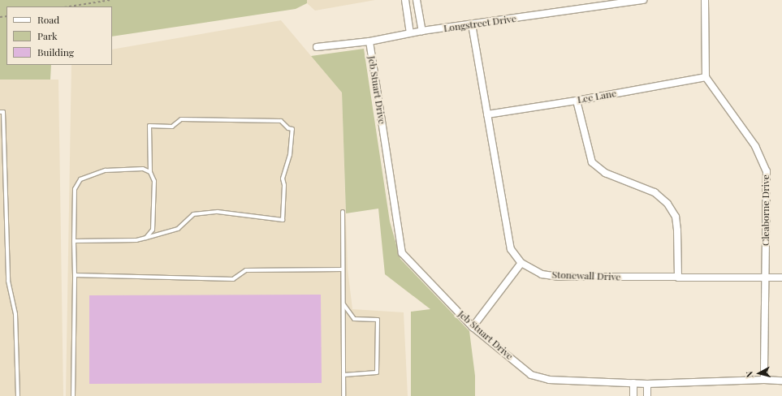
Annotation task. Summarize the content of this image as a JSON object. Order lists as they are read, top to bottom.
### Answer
{
  "streets": {
    "street": [
      "Longstreet Drive",
      "Jeb Stuart Drive",
      "Lee Lane",
      "Cleaborne Drive",
      "Stonewall Drive"
    ]
  },
  "crossings": [
    ["Longstreet Drive", "Jeb Stuart Drive"],
    ["Longstreet Drive", "Stonewall Drive"],
    ["Jeb Stuart Drive", "Cleaborne Drive"],
    ["Lee Lane", "Cleaborne Drive"],
    ["Lee Lane", "Stonewall Drive"],
    ["Cleaborne Drive", "Stonewall Drive"]
  ],
  "legend": ["Road", "Park", "Building"],
  "north": "left"
}
